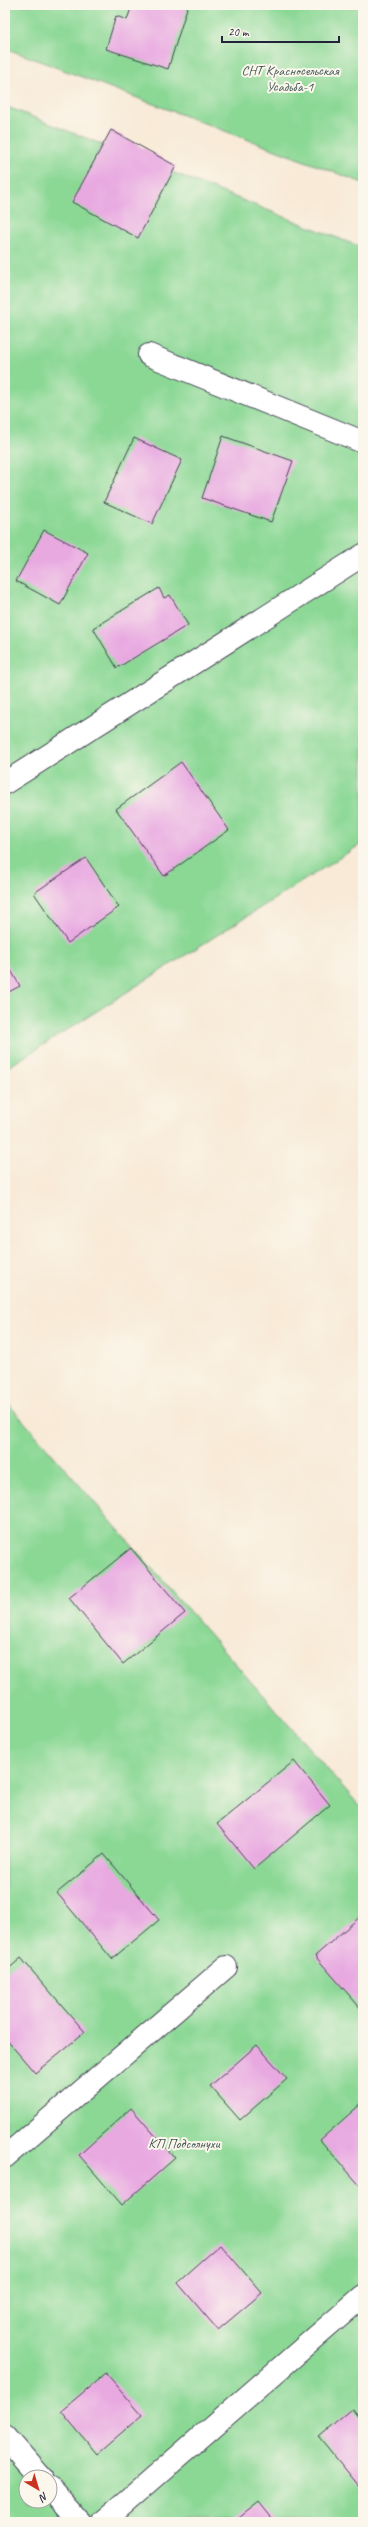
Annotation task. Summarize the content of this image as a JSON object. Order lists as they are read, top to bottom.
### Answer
{
  "parks": ["СНТ Красносельская Усадьба-1", "КП Подсолнухи"],
  "scale_bar": "20 m",
  "north": "bottom right"
}
